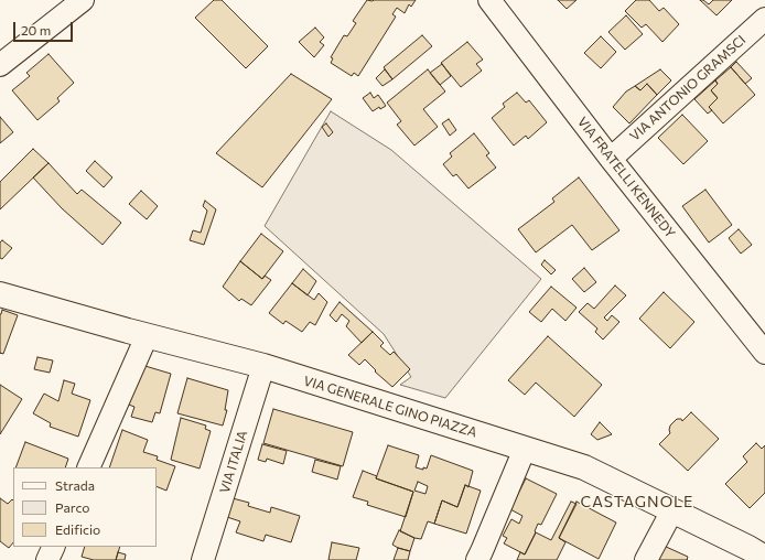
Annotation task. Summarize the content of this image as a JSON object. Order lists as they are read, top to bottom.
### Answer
{
  "streets": {
    "main road": ["VIA GENERALE GINO PIAZZA"],
    "street": ["VIA ANTONIO GRAMSCI", "VIA FRATELLI KENNEDY", "VIA ITALIA"]
  },
  "crossings": [
    ["VIA ANTONIO GRAMSCI", "VIA FRATELLI KENNEDY"],
    ["VIA GENERALE GINO PIAZZA", "VIA ITALIA"]
  ],
  "districts": ["CASTAGNOLE"],
  "legend": ["Strada", "Parco", "Edificio"],
  "scale_bar": "20 m"
}
